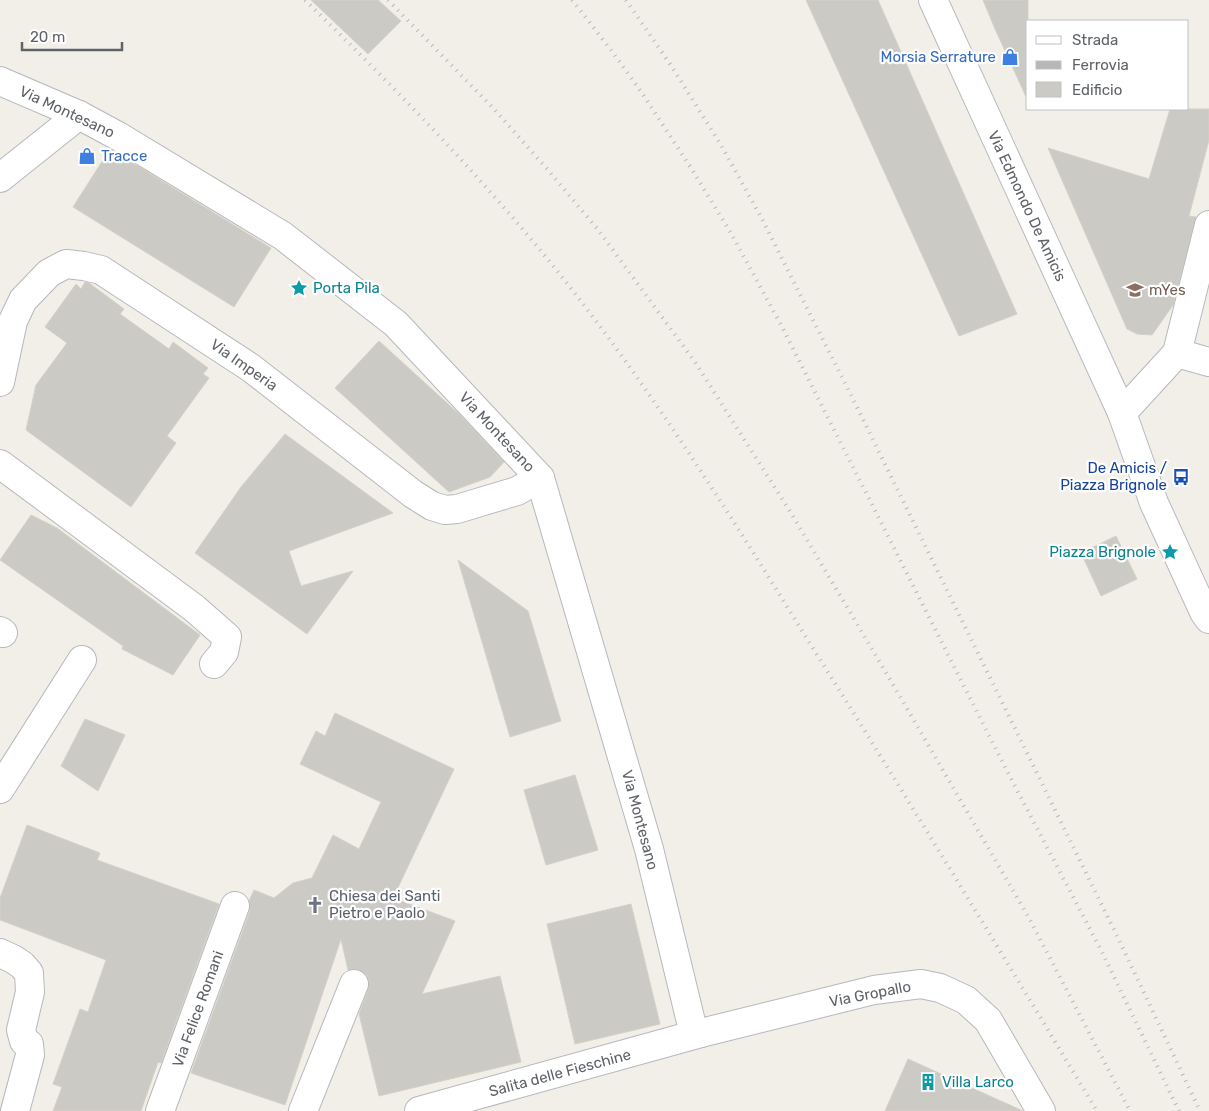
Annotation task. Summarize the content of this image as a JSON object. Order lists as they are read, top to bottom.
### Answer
{
  "streets": {
    "street": [
      "Via Montesano",
      "Via Edmondo De Amicis",
      "Via Imperia",
      "Via Gropallo",
      "Via Felice Romani",
      "Salita delle Fieschine"
    ]
  },
  "crossings": [
    ["Via Montesano", "Via Imperia"],
    ["Via Montesano", "Via Gropallo"],
    ["Via Montesano", "Salita delle Fieschine"],
    ["Via Gropallo", "Salita delle Fieschine"]
  ],
  "places": {
    "shop": ["Morsia Serrature", "Tracce"],
    "place": ["Porta Pila", "Piazza Brignole"],
    "school or university": ["mYes"],
    "bus stop": ["De Amicis / Piazza Brignole"],
    "church": ["Chiesa dei Santi Pietro e Paolo"],
    "building": ["Villa Larco"]
  },
  "legend": ["Strada", "Ferrovia", "Edificio"],
  "scale_bar": "20 m"
}
